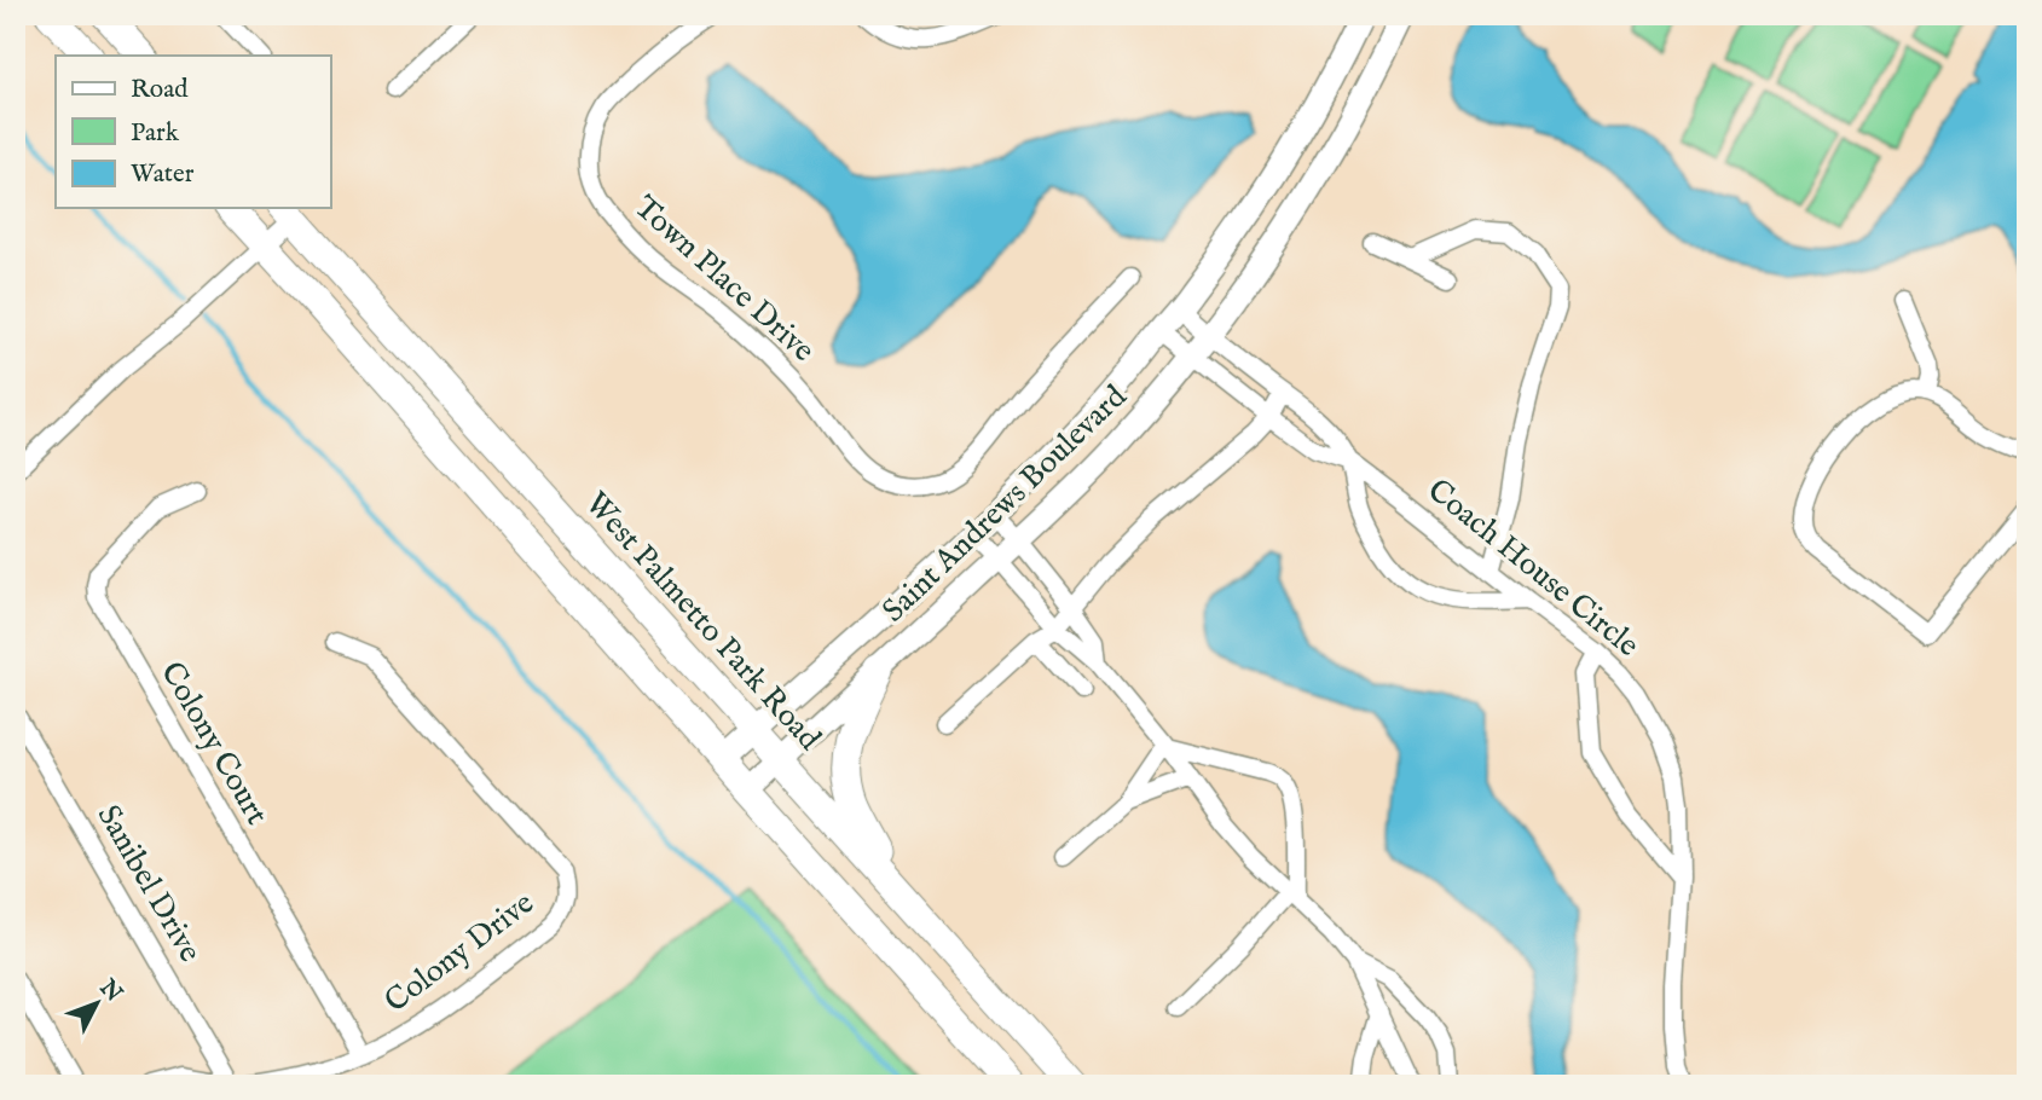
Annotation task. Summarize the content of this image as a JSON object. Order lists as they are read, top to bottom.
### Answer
{
  "streets": {
    "main road": ["West Palmetto Park Road"],
    "street": [
      "Town Place Drive",
      "Saint Andrews Boulevard",
      "Coach House Circle",
      "Colony Court",
      "Sanibel Drive",
      "Colony Drive"
    ]
  },
  "crossings": [
    ["Saint Andrews Boulevard", "Coach House Circle"],
    ["Saint Andrews Boulevard", "West Palmetto Park Road"],
    ["Colony Court", "Colony Drive"],
    ["Sanibel Drive", "Colony Drive"]
  ],
  "legend": ["Road", "Park", "Water"],
  "north": "top right"
}
